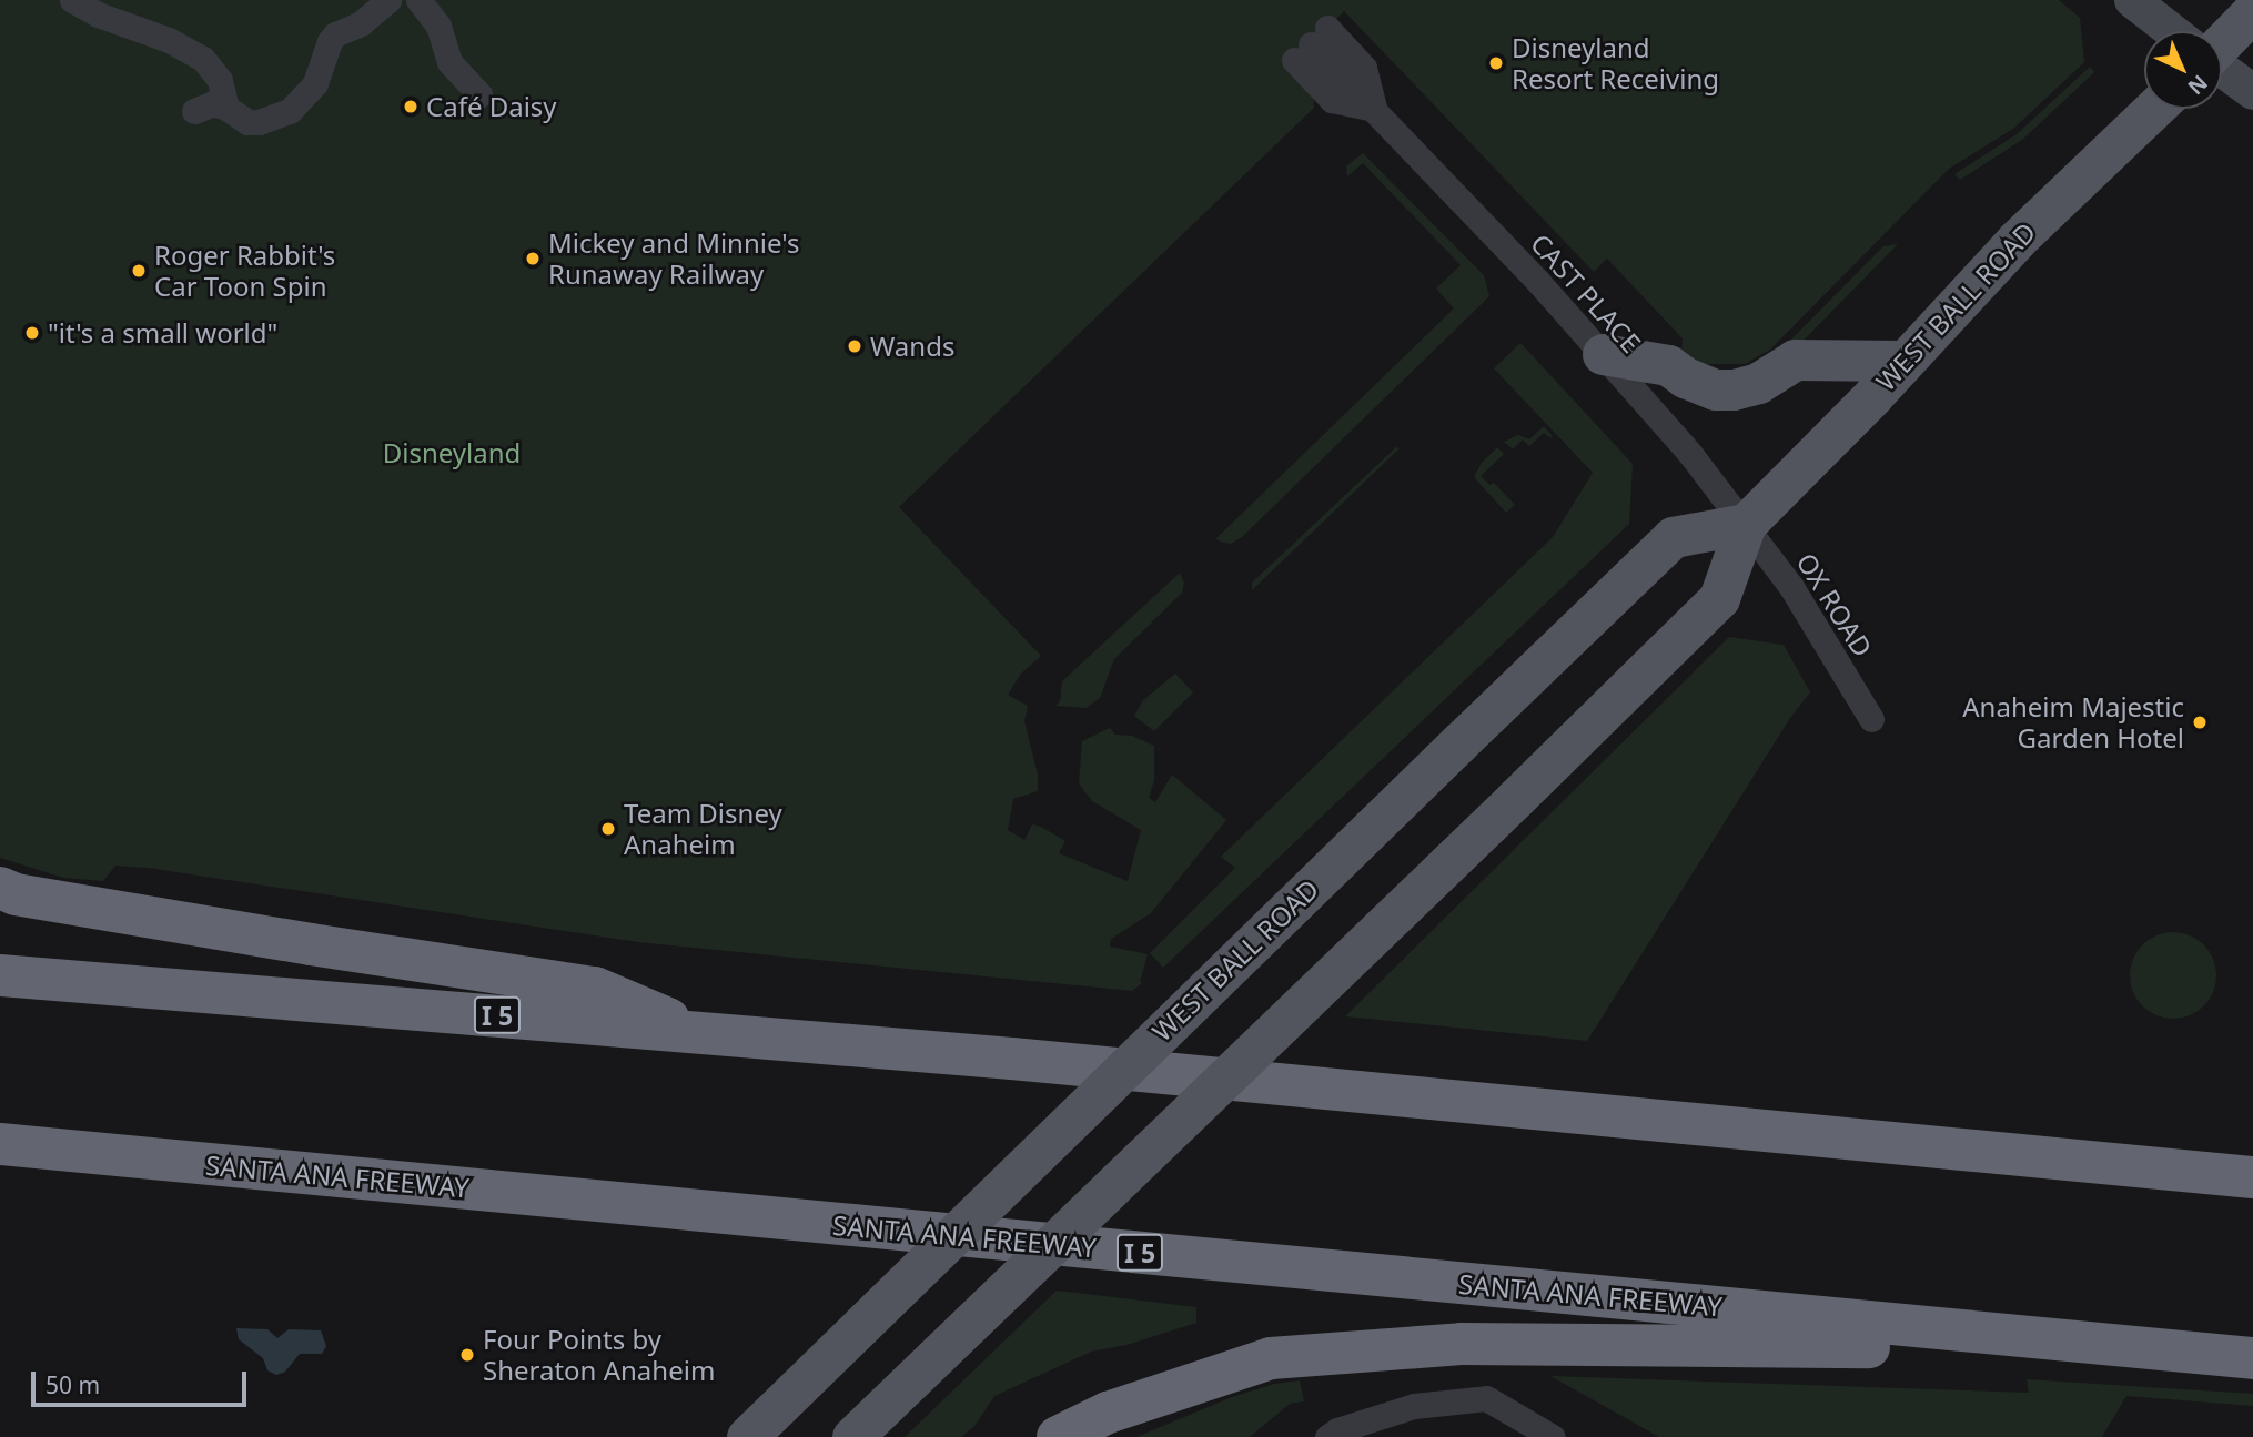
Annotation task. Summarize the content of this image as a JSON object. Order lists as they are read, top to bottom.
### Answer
{
  "streets": {
    "highway": ["I 5", "SANTA ANA FREEWAY"],
    "main road": ["WEST BALL ROAD"],
    "street": ["CAST PLACE", "OX ROAD"]
  },
  "crossings": [
    ["CAST PLACE", "WEST BALL ROAD"],
    ["CAST PLACE", "OX ROAD"],
    ["WEST BALL ROAD", "OX ROAD"]
  ],
  "parks": ["Disneyland"],
  "places": [
    "Disneyland Resort Receiving",
    "Café Daisy",
    "Mickey and Minnie's Runaway Railway",
    "Roger Rabbit's Car Toon Spin",
    "\"it's a small world\"",
    "Wands",
    "Anaheim Majestic Garden Hotel",
    "Team Disney Anaheim",
    "Four Points by Sheraton Anaheim"
  ],
  "scale_bar": "50 m",
  "north": "bottom right"
}
